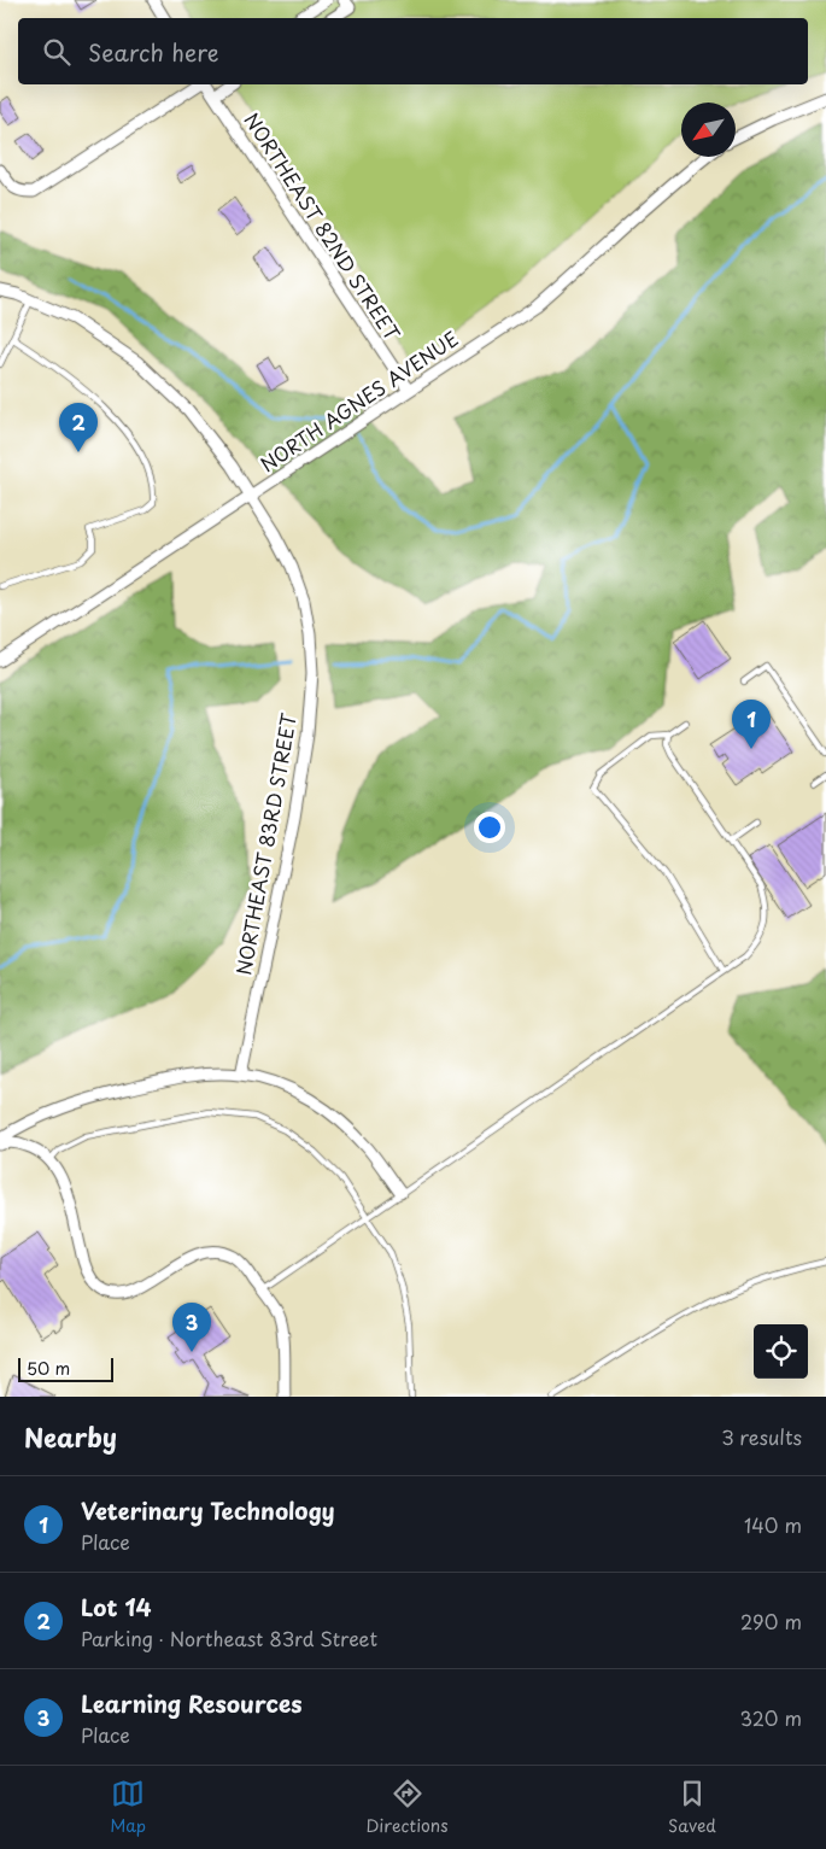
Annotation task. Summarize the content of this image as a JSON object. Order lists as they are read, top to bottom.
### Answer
{
  "streets": {
    "street": ["NORTHEAST 82ND STREET", "NORTH AGNES AVENUE", "NORTHEAST 83RD STREET"]
  },
  "crossings": [
    ["NORTHEAST 82ND STREET", "NORTH AGNES AVENUE"],
    ["NORTH AGNES AVENUE", "NORTHEAST 83RD STREET"]
  ],
  "scale_bar": "50 m",
  "north": "bottom left",
  "page": {
    "search": "Search here",
    "pins": ["2", "1", "3"],
    "scale": "50 m",
    "heading": ["Nearby", "3 results"],
    "list": [
      {
        "mark": "1",
        "name": "Veterinary Technology",
        "note": "Place",
        "value": "140 m"
      },
      {
        "mark": "2",
        "name": "Lot 14",
        "note": "Parking · Northeast 83rd Street",
        "value": "290 m"
      },
      {
        "mark": "3",
        "name": "Learning Resources",
        "note": "Place",
        "value": "320 m"
      }
    ],
    "nav": ["Map", "Directions", "Saved"]
  }
}
